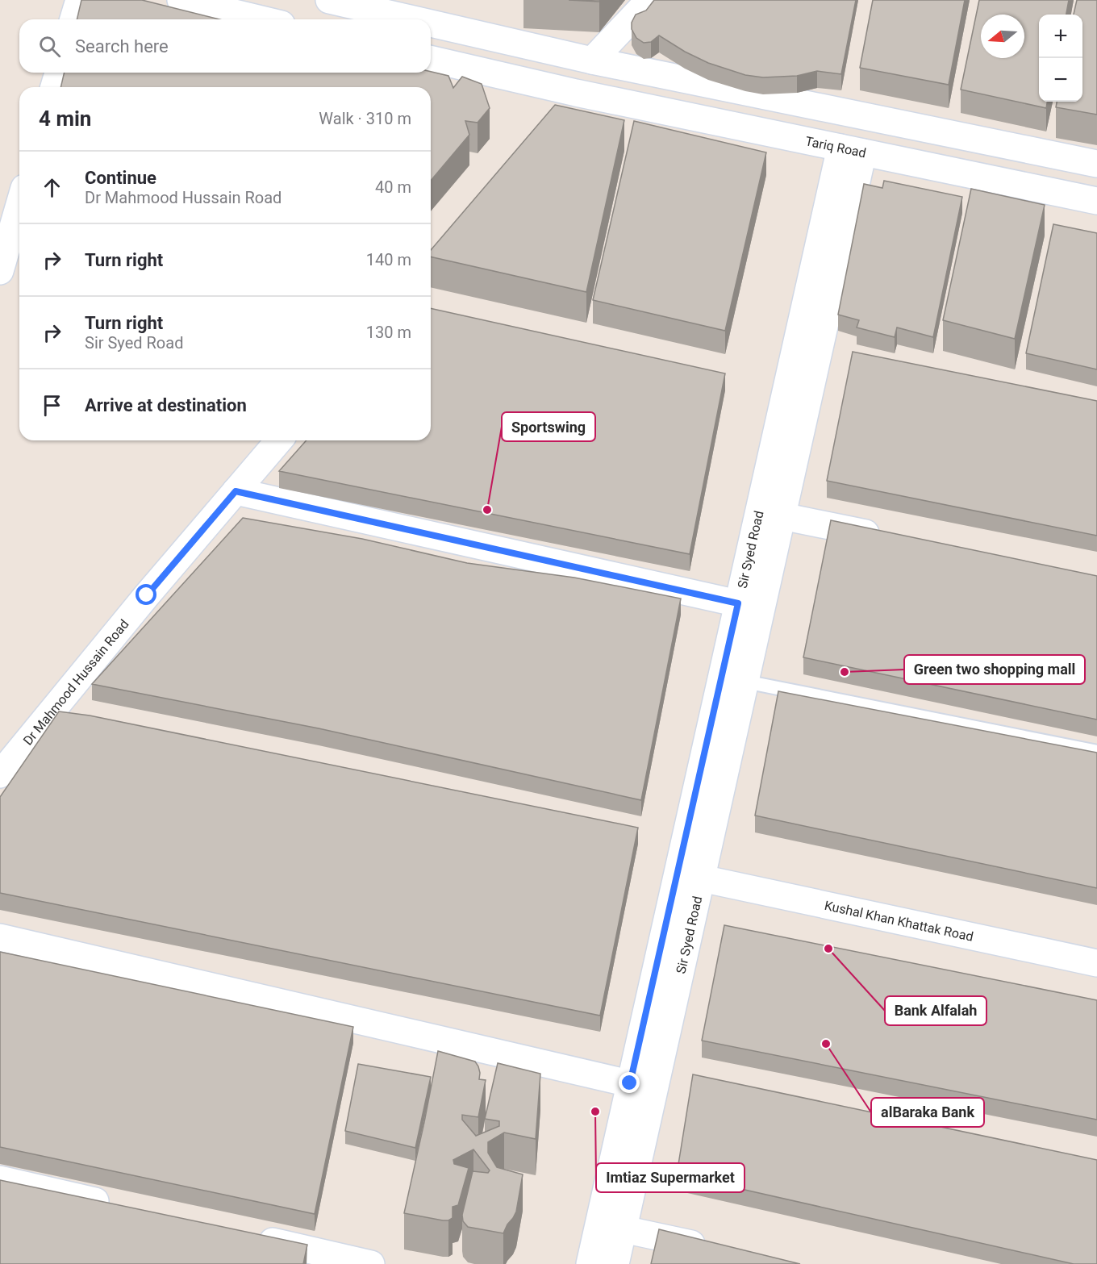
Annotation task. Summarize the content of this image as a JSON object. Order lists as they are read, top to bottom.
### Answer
{
  "streets": {
    "main road": [
      "Tariq Road",
      "Sir Syed Road",
      "Dr Mahmood Hussain Road",
      "Kushal Khan Khattak Road"
    ]
  },
  "crossings": [
    ["Tariq Road", "Sir Syed Road"],
    ["Sir Syed Road", "Kushal Khan Khattak Road"]
  ],
  "places": [
    "Sportswing",
    "Green two shopping mall",
    "Bank Alfalah",
    "alBaraka Bank",
    "Imtiaz Supermarket"
  ],
  "north": "left",
  "page": {
    "map_buttons": ["+", "−"],
    "search": "Search here",
    "heading": ["4 min", "Walk · 310 m"],
    "list": [
      ["Continue", "Dr Mahmood Hussain Road", "40 m"],
      ["Turn right", "140 m"],
      ["Turn right", "Sir Syed Road", "130 m"],
      "Arrive at destination"
    ]
  }
}
